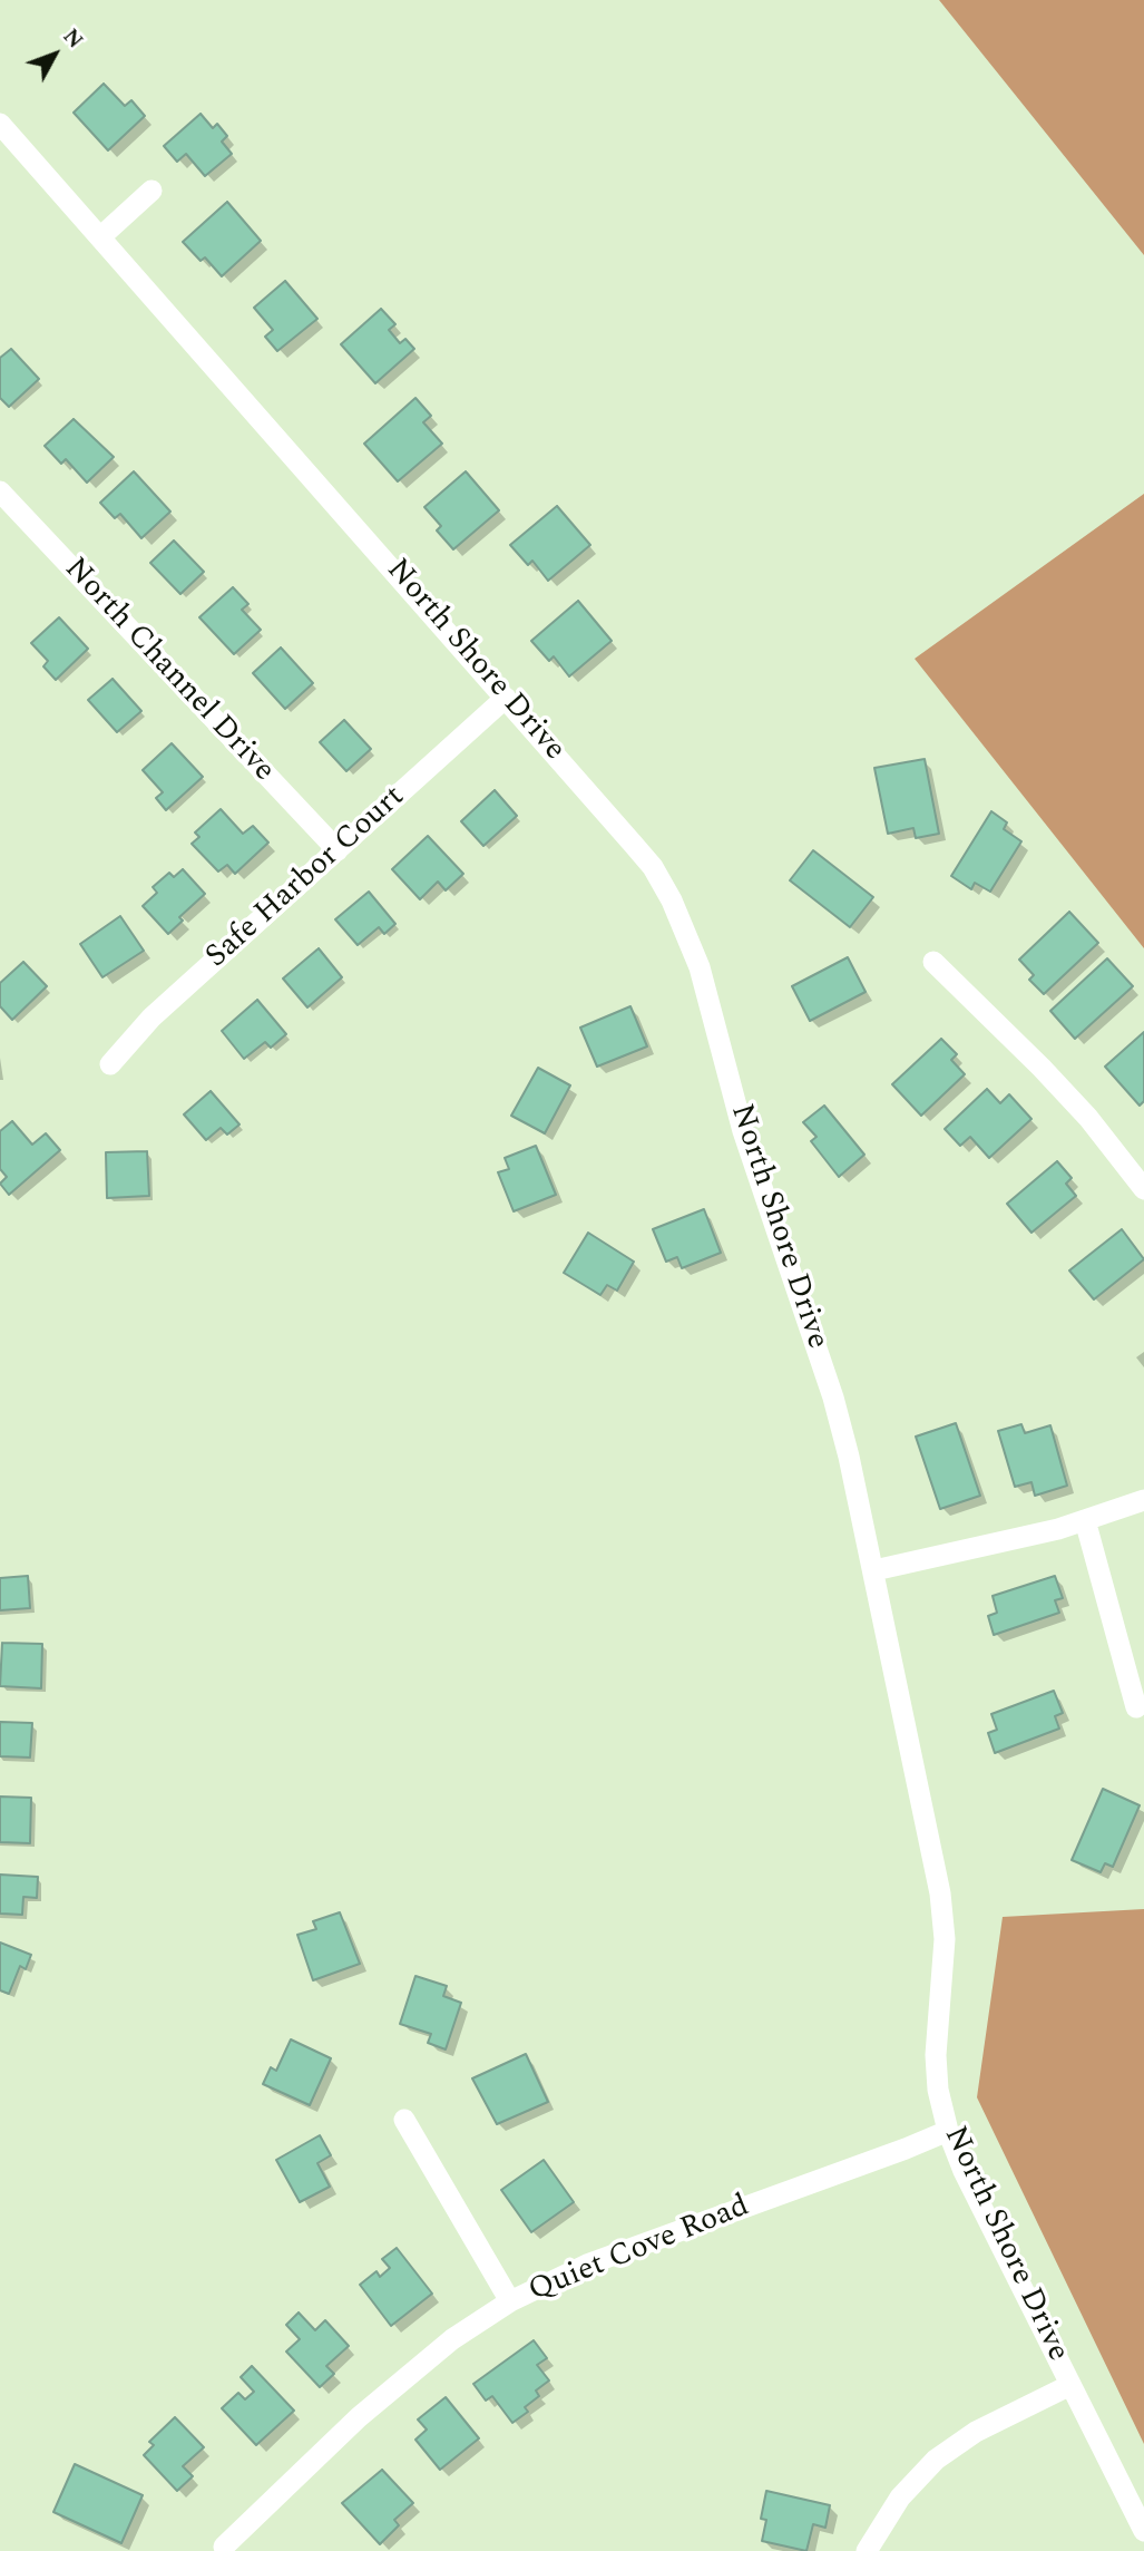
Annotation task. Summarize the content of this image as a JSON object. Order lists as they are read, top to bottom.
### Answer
{
  "streets": {
    "street": [
      "North Shore Drive",
      "North Channel Drive",
      "Safe Harbor Court",
      "Quiet Cove Road"
    ]
  },
  "crossings": [
    ["North Shore Drive", "Safe Harbor Court"],
    ["North Shore Drive", "Quiet Cove Road"],
    ["North Channel Drive", "Safe Harbor Court"]
  ],
  "north": "top right"
}
